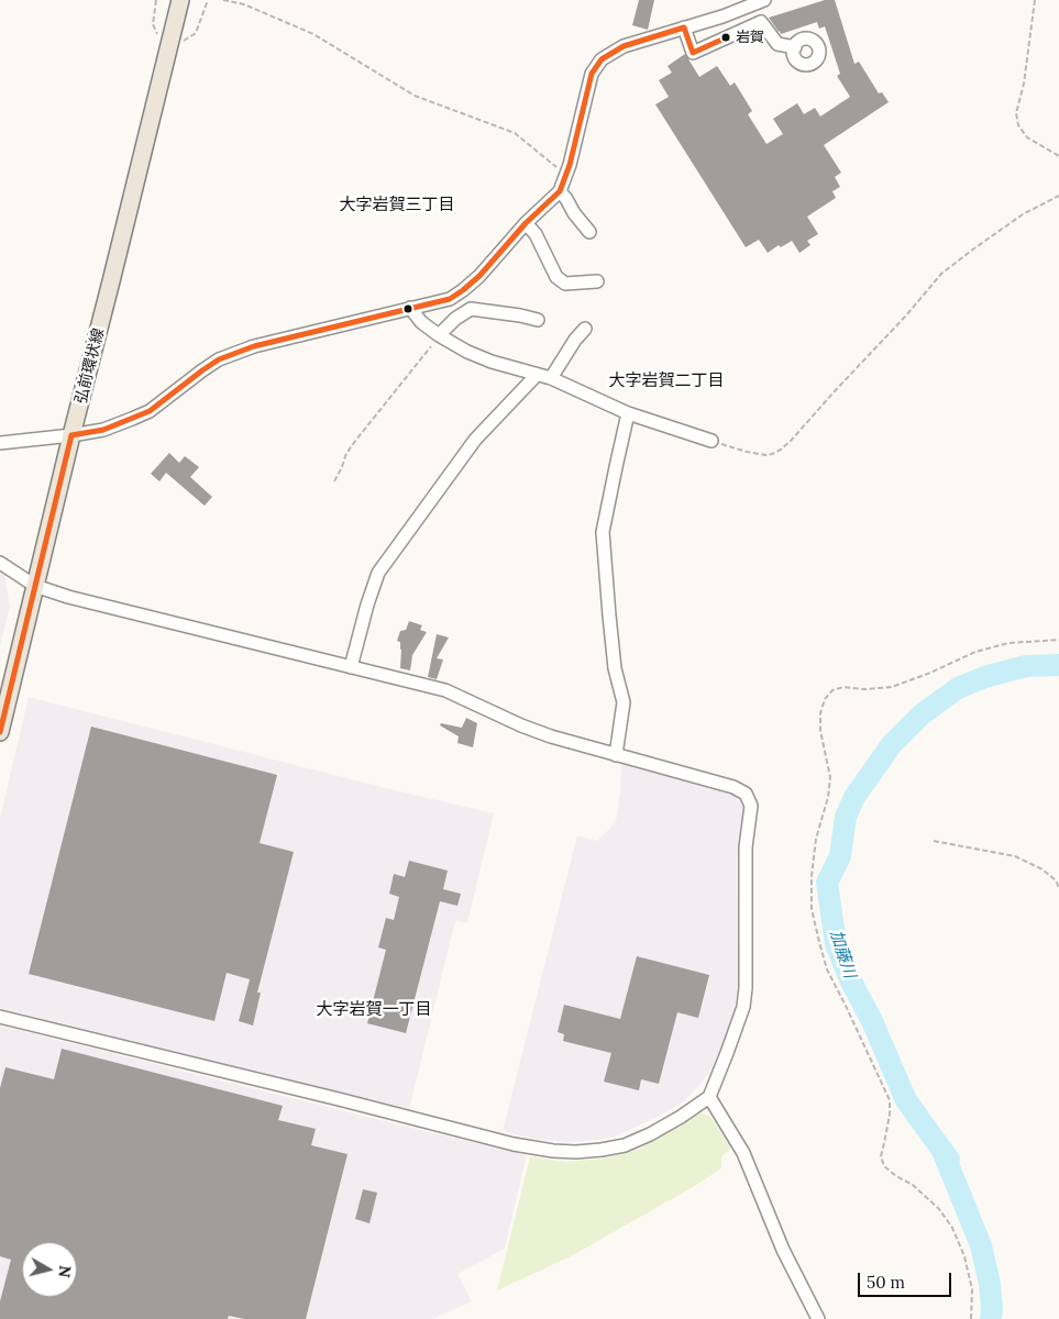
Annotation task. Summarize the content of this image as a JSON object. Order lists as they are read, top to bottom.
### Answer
{
  "streets": {
    "main road": ["弘前環状線"]
  },
  "districts": ["大字岩賀三丁目", "大字岩賀二丁目", "大字岩賀一丁目"],
  "water": ["加藤川"],
  "places": ["岩賀"],
  "scale_bar": "50 m",
  "north": "right"
}
